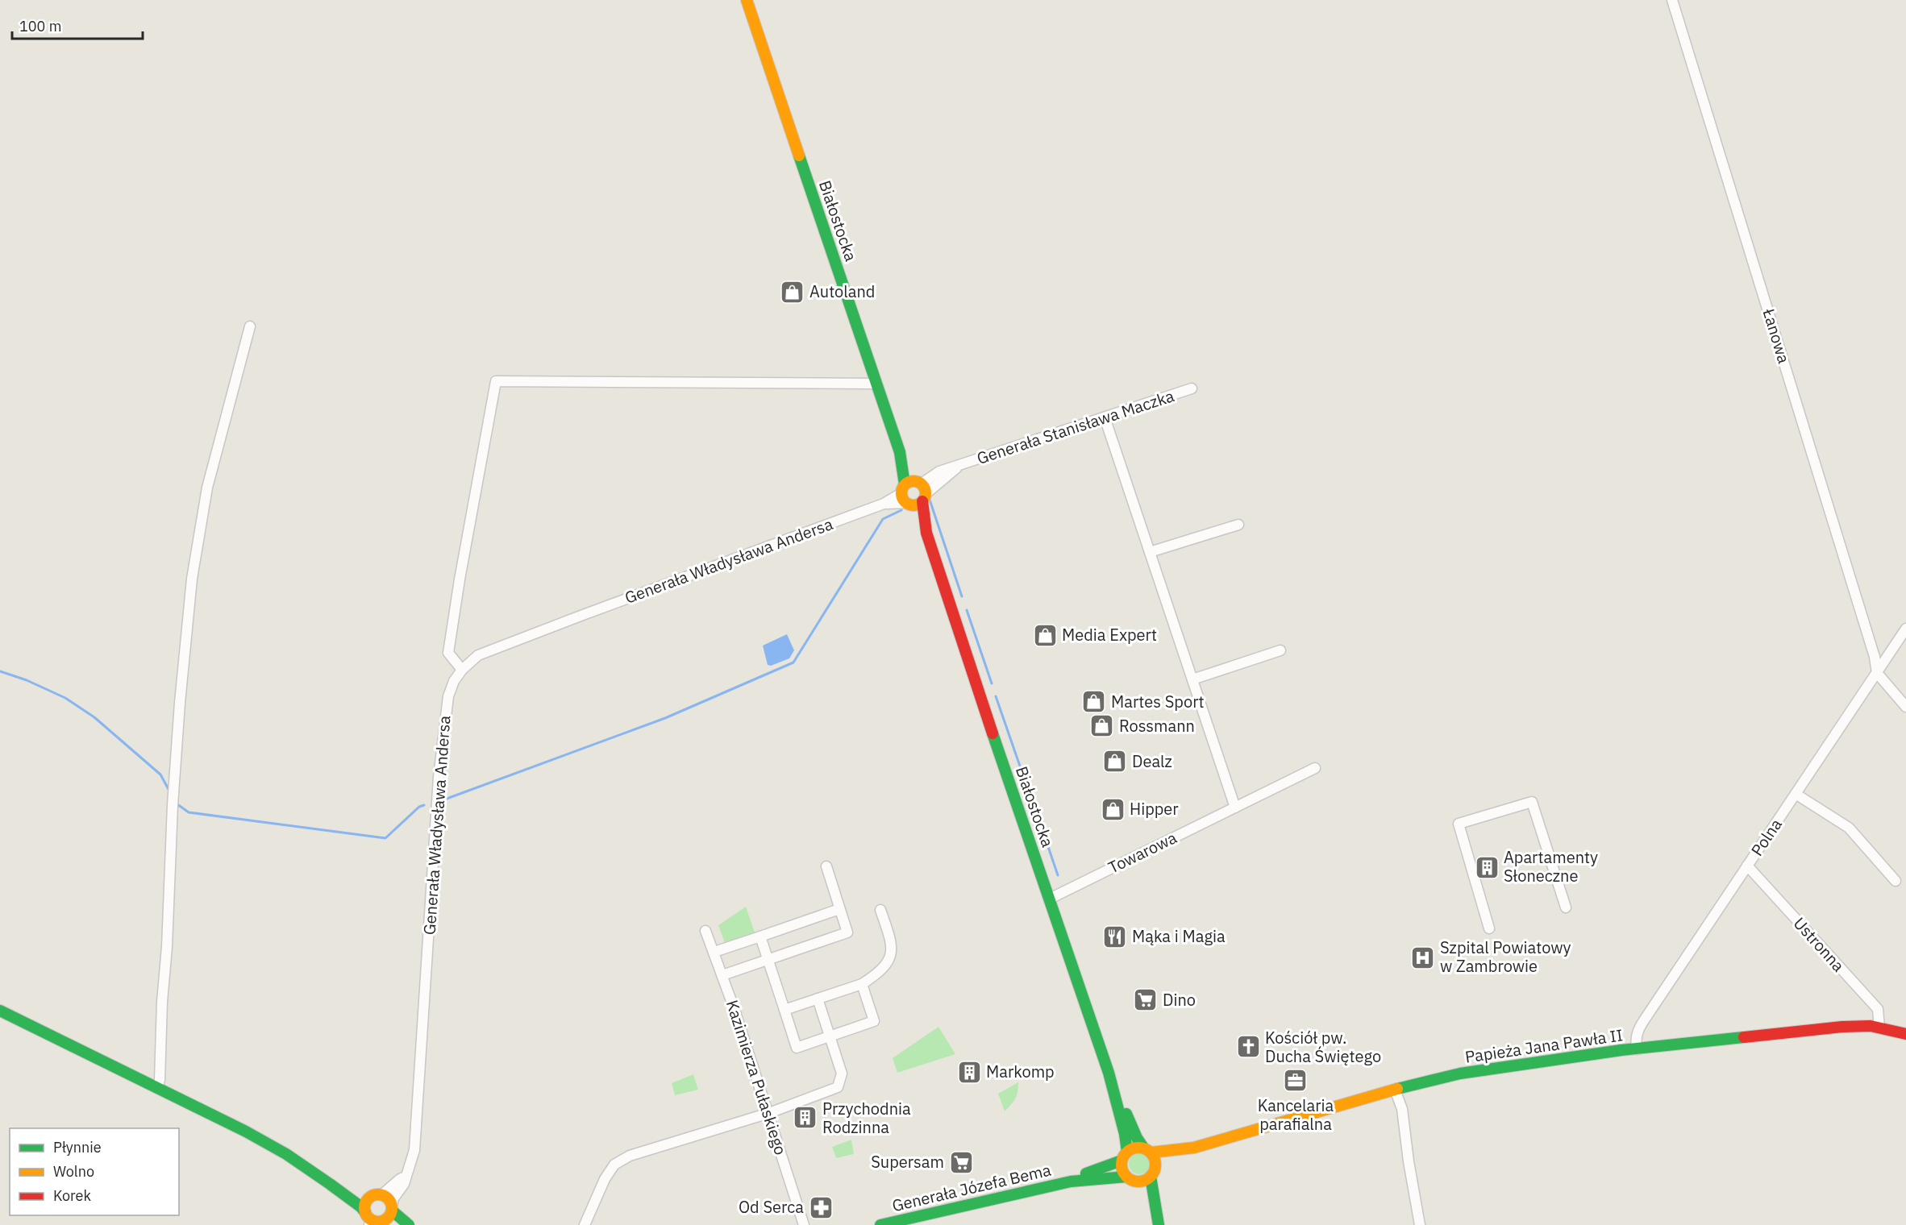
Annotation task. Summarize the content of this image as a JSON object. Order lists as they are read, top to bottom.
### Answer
{
  "streets": {
    "street": [
      "Białostocka",
      "Łanowa",
      "Generała Stanisława Maczka",
      "Generała Władysława Andersa",
      "Polna",
      "Towarowa",
      "Ustronna",
      "Papieża Jana Pawła II",
      "Kazimierza Pułaskiego",
      "Generała Józefa Bema"
    ]
  },
  "crossings": [
    ["Białostocka", "Generała Stanisława Maczka"],
    ["Białostocka", "Generała Władysława Andersa"],
    ["Białostocka", "Towarowa"],
    ["Białostocka", "Papieża Jana Pawła II"],
    ["Białostocka", "Generała Józefa Bema"],
    ["Łanowa", "Polna"],
    ["Generała Stanisława Maczka", "Generała Władysława Andersa"],
    ["Polna", "Ustronna"],
    ["Polna", "Papieża Jana Pawła II"],
    ["Ustronna", "Papieża Jana Pawła II"],
    ["Papieża Jana Pawła II", "Generała Józefa Bema"]
  ],
  "places": {
    "shop": [
      "Autoland",
      "Media Expert",
      "Martes Sport",
      "Rossmann",
      "Dealz",
      "Hipper"
    ],
    "building": ["Apartamenty Słoneczne", "Markomp", "Przychodnia Rodzinna"],
    "restaurant": ["Mąka i Magia"],
    "hospital": ["Szpital Powiatowy w Zambrowie"],
    "supermarket": ["Dino", "Supersam"],
    "church": ["Kościół pw. Ducha Świętego"],
    "office": ["Kancelaria parafialna"],
    "pharmacy": ["Od Serca"]
  },
  "legend": ["Płynnie", "Wolno", "Korek"],
  "scale_bar": "100 m"
}
